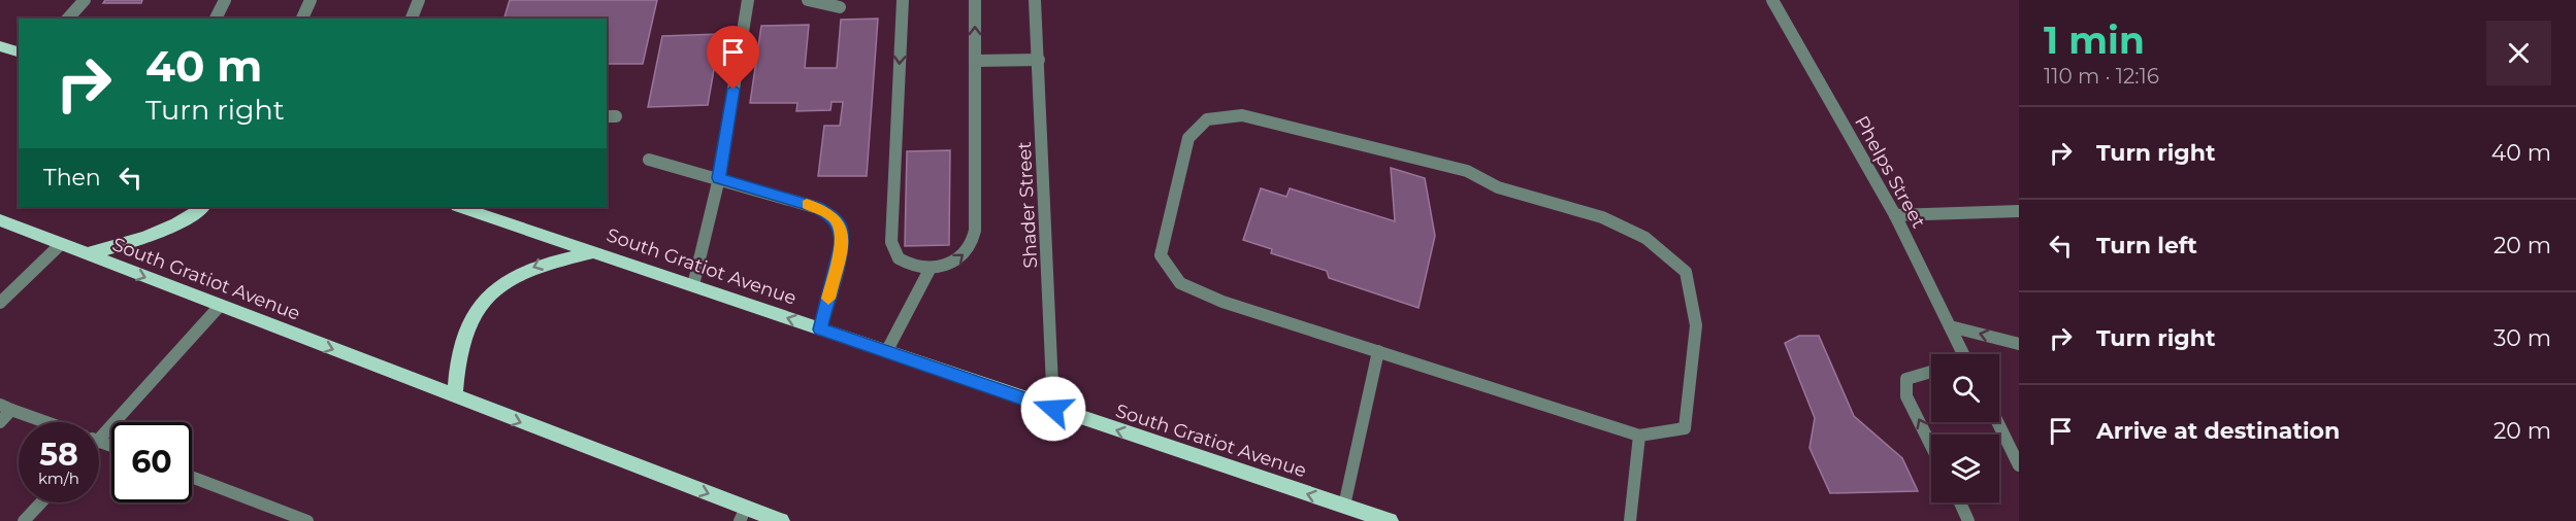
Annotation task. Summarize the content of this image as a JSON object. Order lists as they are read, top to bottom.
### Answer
{
  "streets": {
    "main road": ["South Gratiot Avenue"],
    "street": ["Phelps Street", "Shader Street"]
  },
  "crossings": [
    ["Shader Street", "South Gratiot Avenue"]
  ],
  "page": {
    "heading": ["1 min", "110 m · 12:16"],
    "turn": ["40 m", "Turn right"],
    "list": [
      {
        "name": "Turn right",
        "value": "40 m"
      },
      {
        "name": "Turn left",
        "value": "20 m"
      },
      {
        "name": "Turn right",
        "value": "30 m"
      },
      {
        "name": "Arrive at destination",
        "value": "20 m"
      }
    ],
    "then": "Then",
    "speed": "58 km/h",
    "limit": "60"
  }
}
